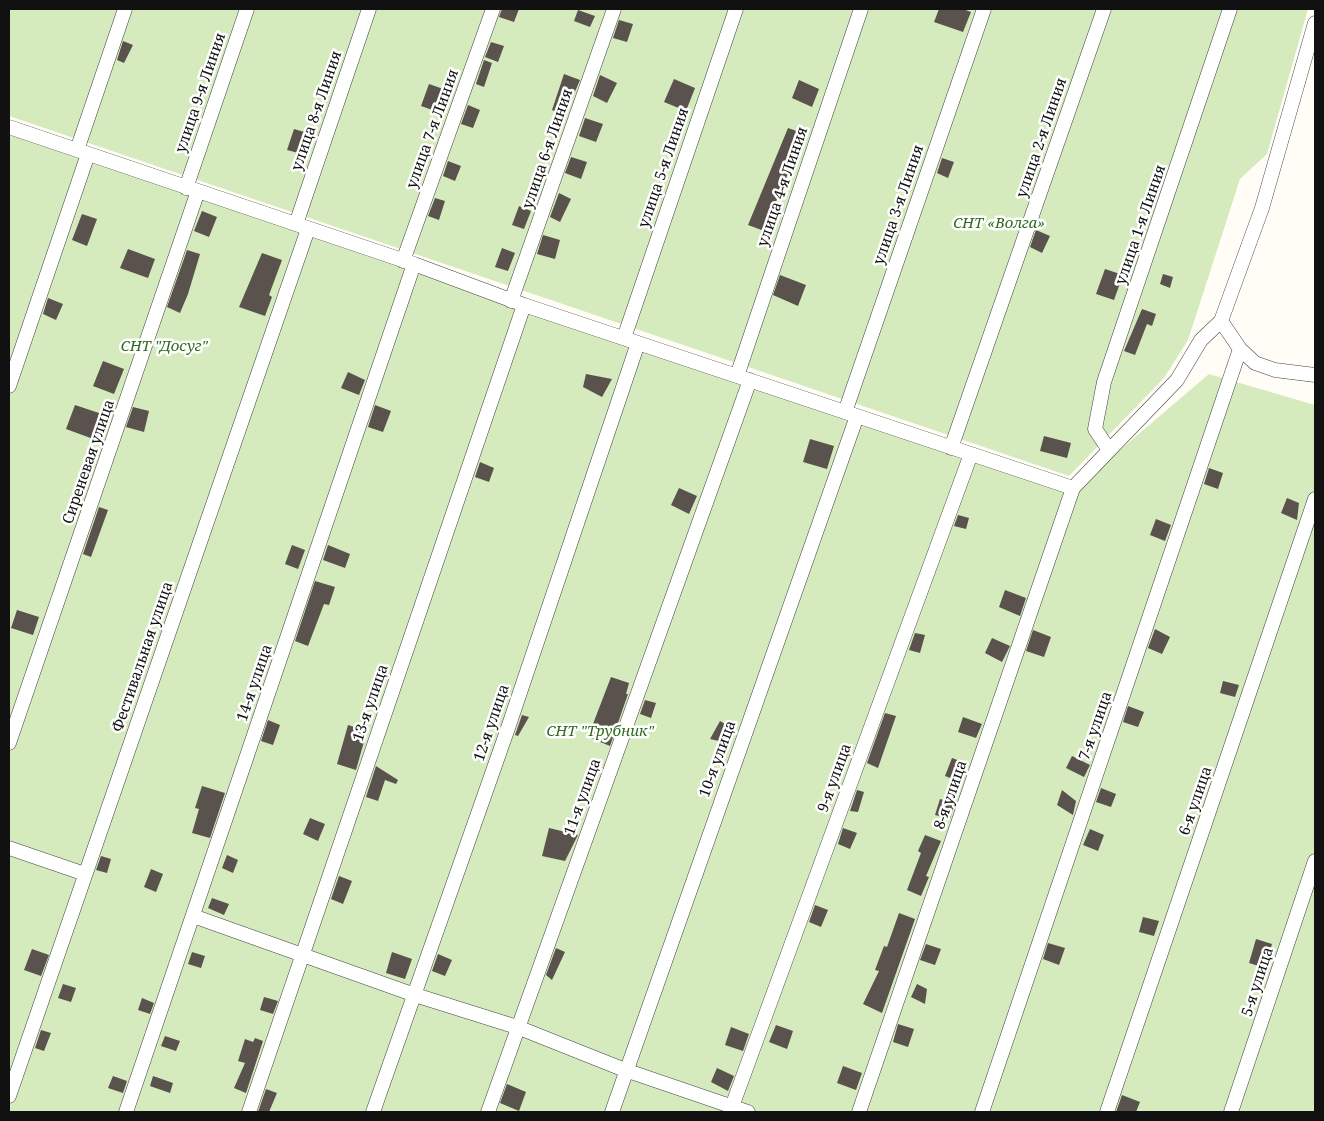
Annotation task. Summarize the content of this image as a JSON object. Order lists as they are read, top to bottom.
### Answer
{
  "streets": {
    "street": [
      "улица 9-я Линия",
      "улица 8-я Линия",
      "улица 7-я Линия",
      "улица 2-я Линия",
      "улица 6-я Линия",
      "улица 5-я Линия",
      "улица 4-я Линия",
      "улица 3-я Линия",
      "улица 1-я Линия",
      "Сиреневая улица",
      "Фестивальная улица",
      "14-я улица",
      "13-я улица",
      "12-я улица",
      "7-я улица",
      "10-я улица",
      "9-я улица",
      "8-я улица",
      "11-я улица",
      "6-я улица",
      "5-я улица"
    ]
  },
  "crossings": [
    ["улица 9-я Линия", "Сиреневая улица"],
    ["улица 8-я Линия", "Фестивальная улица"],
    ["улица 7-я Линия", "14-я улица"],
    ["улица 6-я Линия", "13-я улица"],
    ["улица 4-я Линия", "11-я улица"],
    ["улица 3-я Линия", "10-я улица"]
  ],
  "parks": ["СНТ «Волга»", "СНТ \"Досуг\"", "СНТ \"Трубник\""]
}
